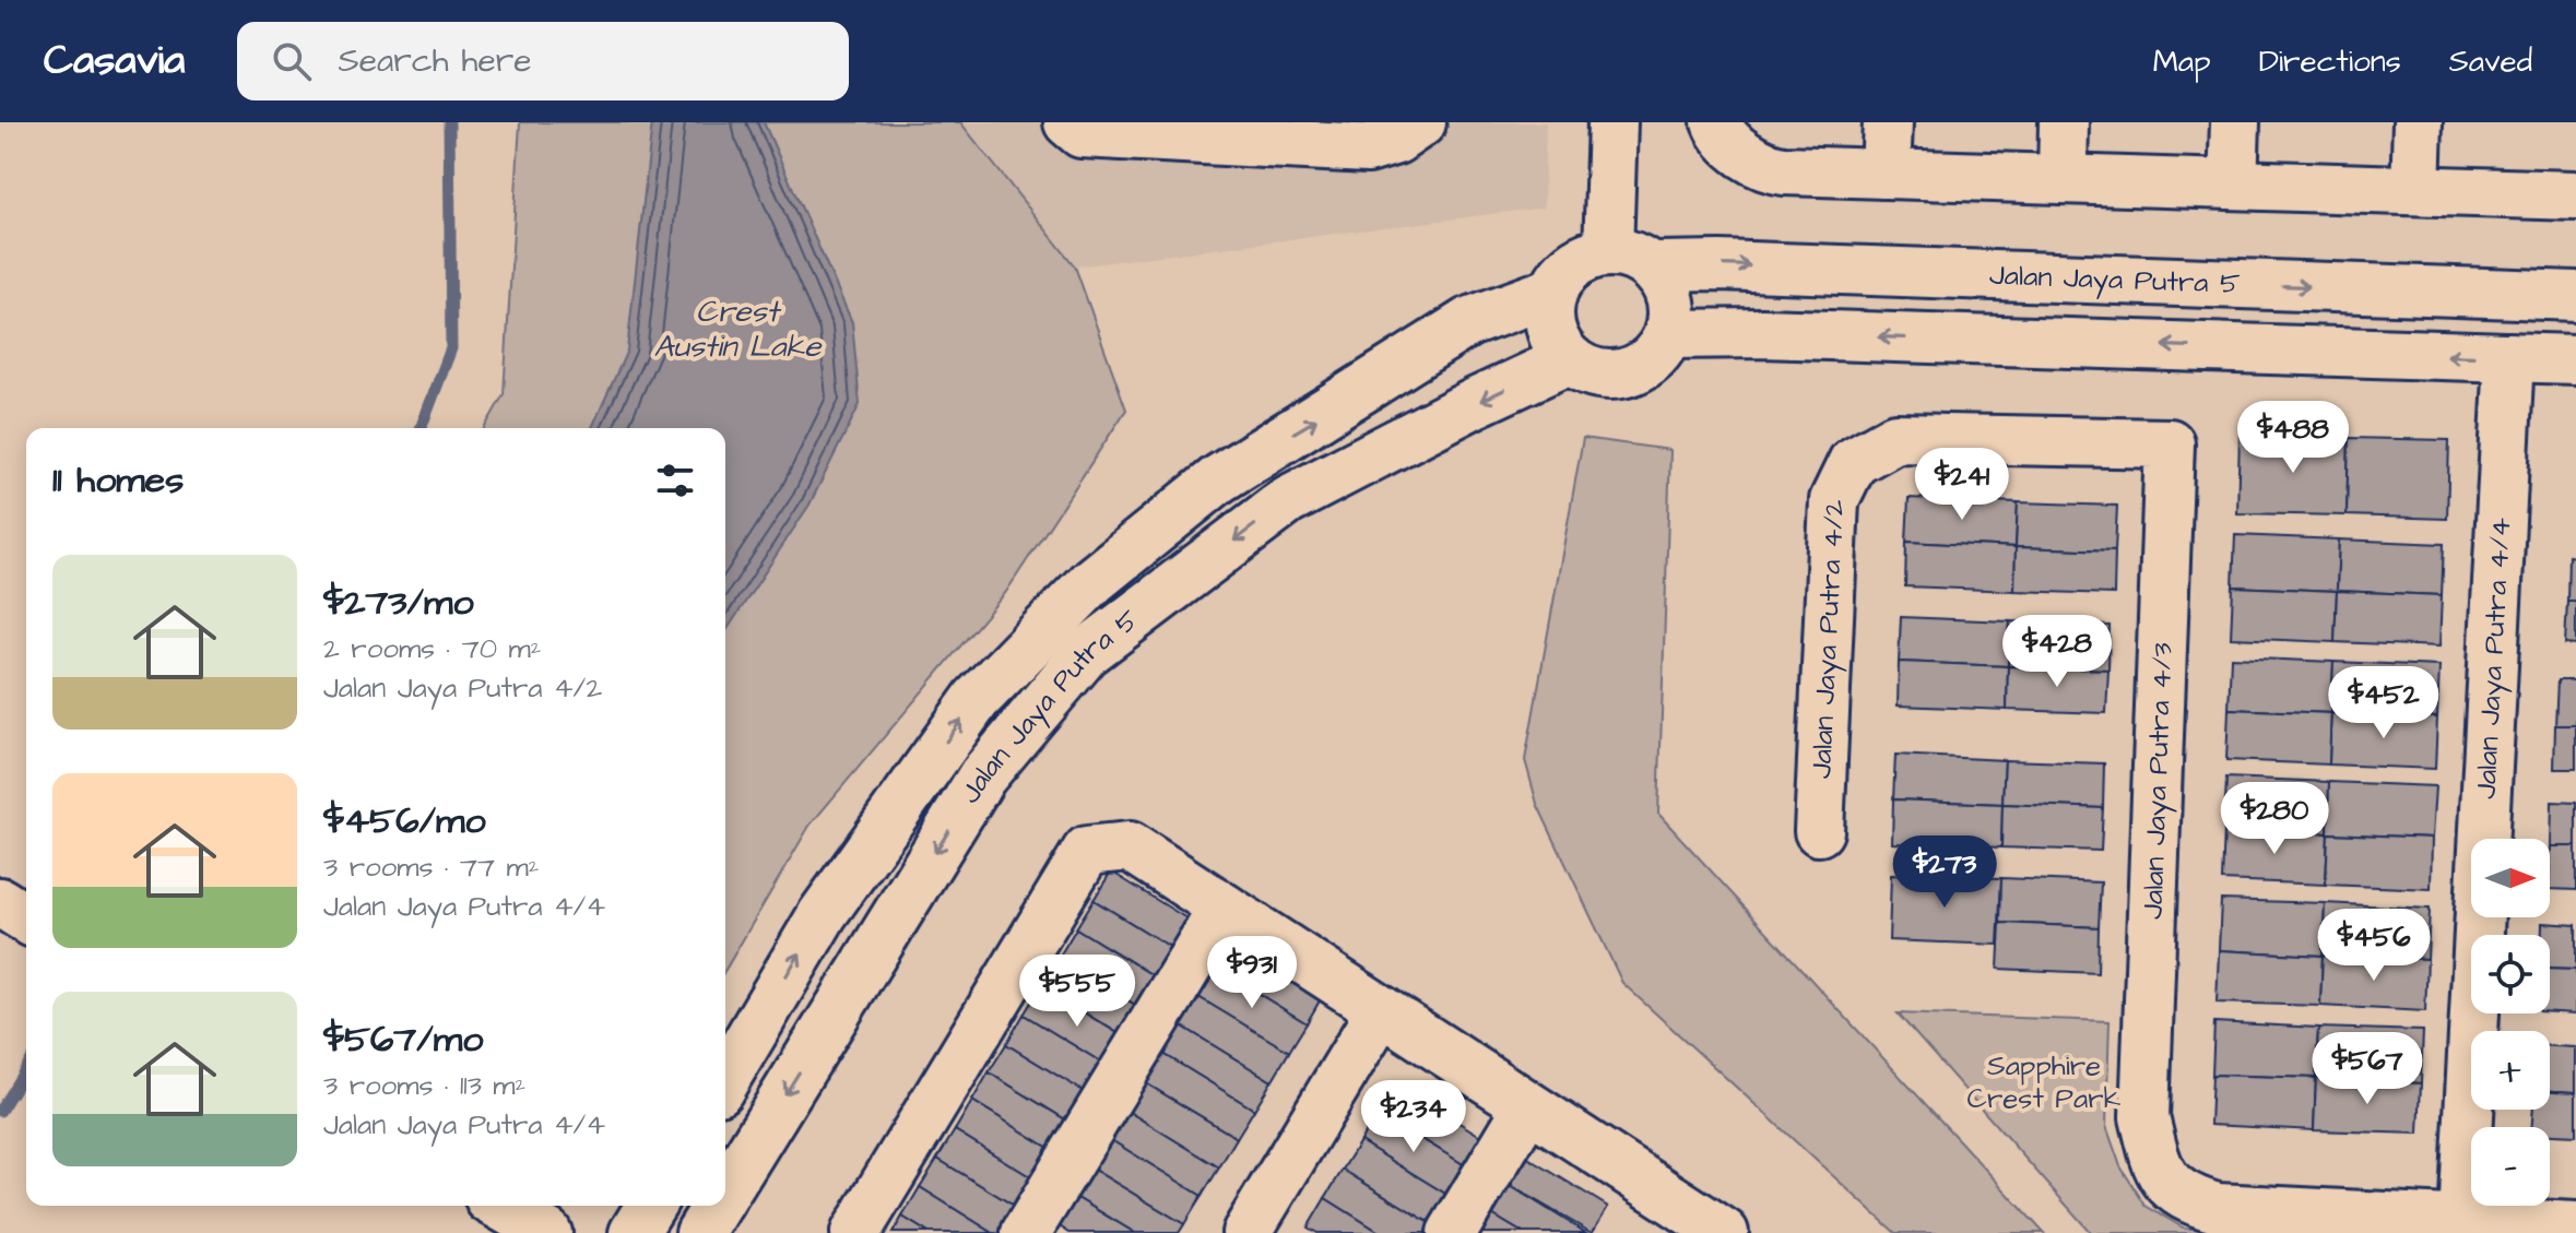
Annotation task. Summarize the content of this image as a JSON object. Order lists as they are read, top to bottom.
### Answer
{
  "streets": {
    "street": [
      "Jalan Jaya Putra 5",
      "Jalan Jaya Putra 4/2",
      "Jalan Jaya Putra 4/4",
      "Jalan Jaya Putra 4/3"
    ]
  },
  "crossings": [
    ["Jalan Jaya Putra 4/2", "Jalan Jaya Putra 4/3"],
    ["Jalan Jaya Putra 4/4", "Jalan Jaya Putra 4/3"]
  ],
  "water": ["Crest Austin Lake"],
  "parks": ["Sapphire Crest Park"],
  "north": "right",
  "page": {
    "header": "Casavia",
    "search": "Search here",
    "nav": ["Map", "Directions", "Saved"],
    "price": [
      "$488",
      "$241",
      "$428",
      "$452",
      "$280",
      "$273",
      "$456",
      "$931",
      "$555",
      "$567",
      "$234"
    ],
    "heading": "11 homes",
    "list": [
      {
        "name": "$273/mo",
        "note": "2 rooms · 70 m² · Jalan Jaya Putra 4/2"
      },
      {
        "name": "$456/mo",
        "note": "3 rooms · 77 m² · Jalan Jaya Putra 4/4"
      },
      {
        "name": "$567/mo",
        "note": "3 rooms · 113 m² · Jalan Jaya Putra 4/4"
      }
    ],
    "map_buttons": ["+", "−"]
  }
}
